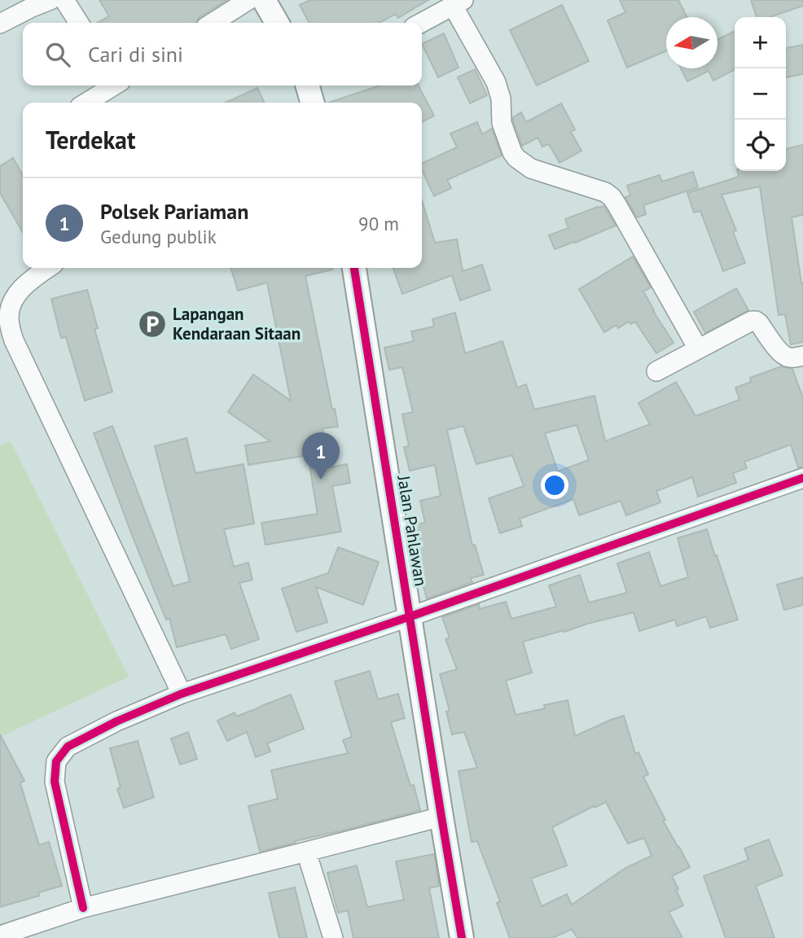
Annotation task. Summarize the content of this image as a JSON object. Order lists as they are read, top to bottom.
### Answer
{
  "streets": {
    "street": ["Jalan Pahlawan"]
  },
  "places": {
    "parking": ["Lapangan Kendaraan Sitaan"]
  },
  "north": "left",
  "page": {
    "map_buttons": ["+", "−"],
    "search": "Cari di sini",
    "heading": "Terdekat",
    "list": [
      {
        "mark": "1",
        "name": "Polsek Pariaman",
        "note": "Gedung publik",
        "value": "90 m"
      }
    ],
    "pins": "1"
  }
}
